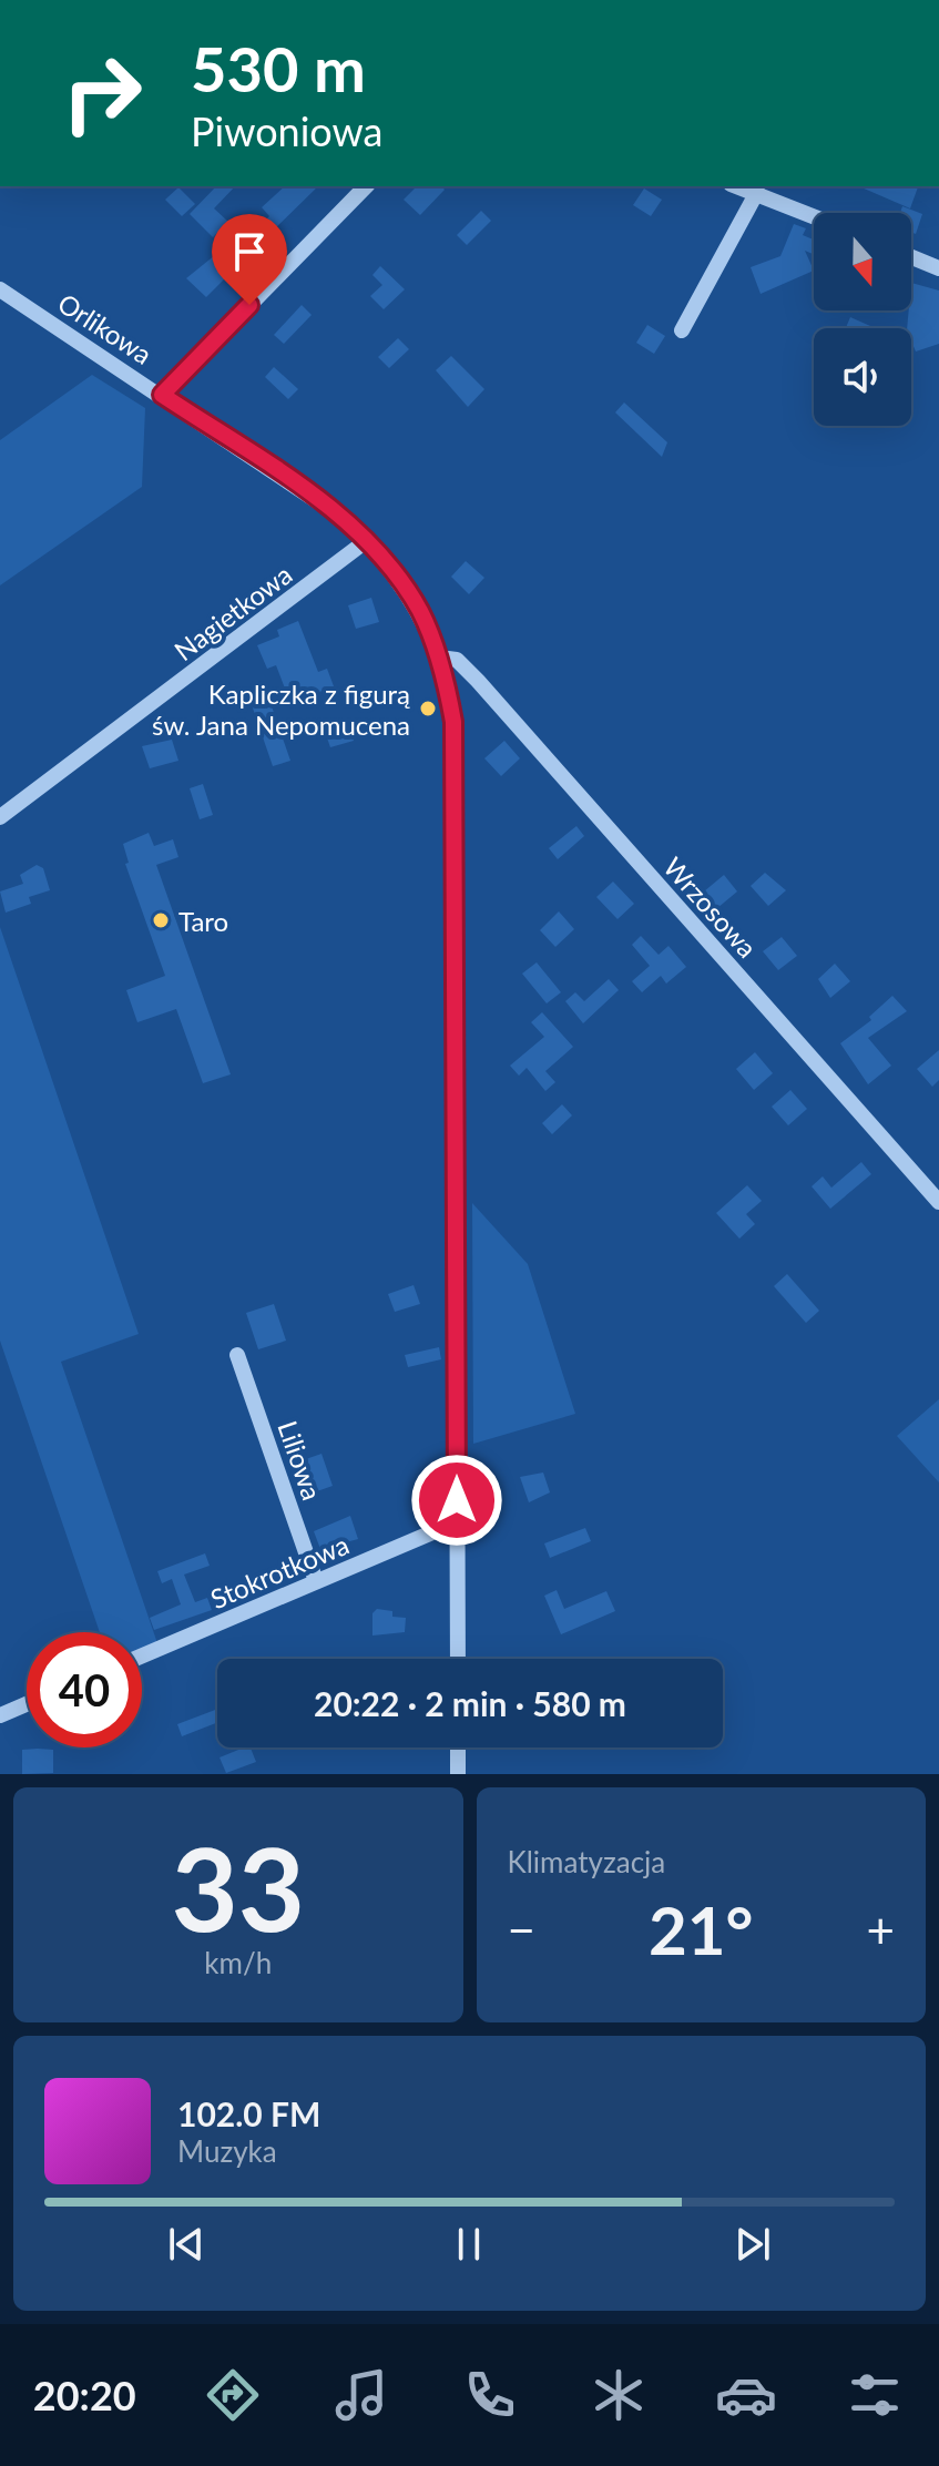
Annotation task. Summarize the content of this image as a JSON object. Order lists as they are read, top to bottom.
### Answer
{
  "streets": {
    "street": [
      "Orlikowa",
      "Nagietkowa",
      "Wrzosowa",
      "Liliowa",
      "Stokrotkowa"
    ]
  },
  "crossings": [
    ["Orlikowa", "Nagietkowa"],
    ["Orlikowa", "Wrzosowa"],
    ["Orlikowa", "Stokrotkowa"],
    ["Liliowa", "Stokrotkowa"]
  ],
  "places": ["Kapliczka z figurą św. Jana Nepomucena", "Taro"],
  "north": "bottom",
  "page": {
    "turn": ["530 m", "Piwoniowa"],
    "limit": "40",
    "trip": "20:22 · 2 min · 580 m",
    "tile": [
      ["33", "km/h"],
      "Klimatyzacja"
    ],
    "heat": ["−", "21°", "+"],
    "song": ["102.0 FM", "Muzyka"],
    "tabs": "20:20"
  }
}
